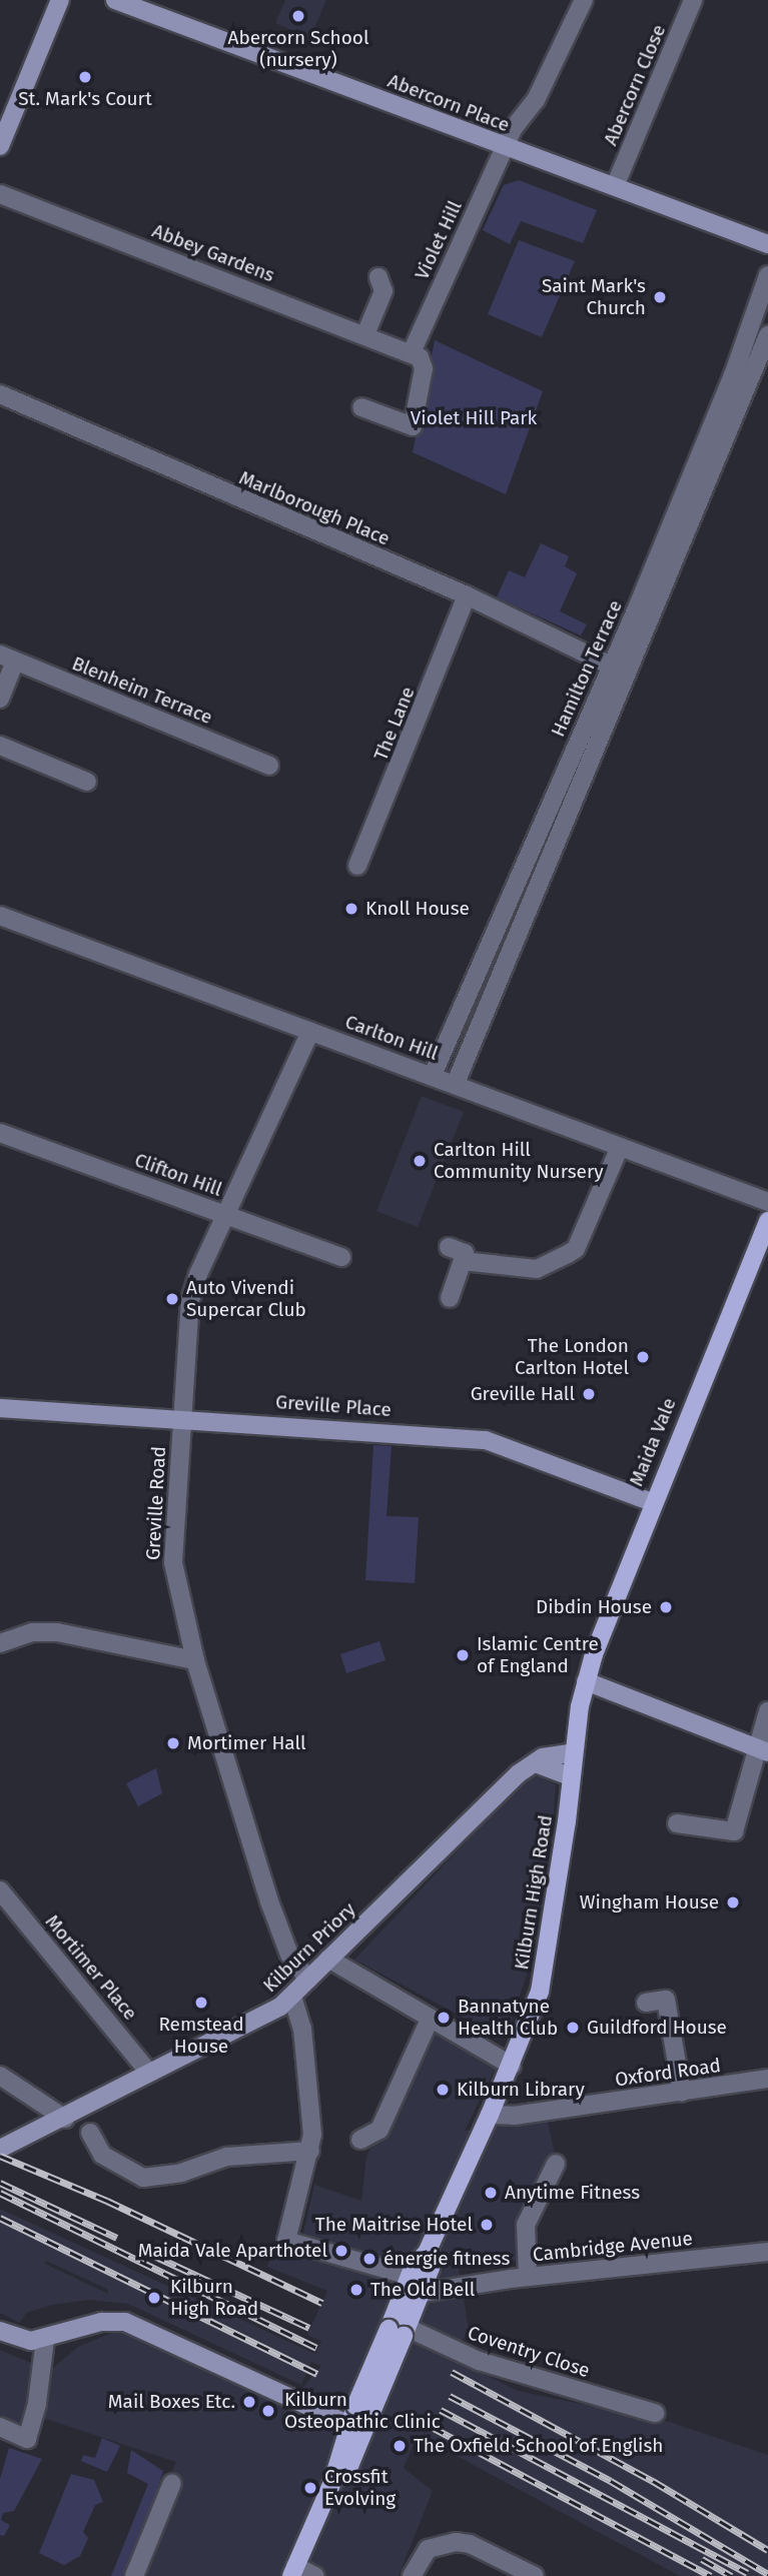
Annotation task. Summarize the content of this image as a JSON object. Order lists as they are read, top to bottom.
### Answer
{
  "streets": {
    "main road": ["Maida Vale", "Kilburn High Road"],
    "street": [
      "Abercorn Close",
      "Abercorn Place",
      "Violet Hill",
      "Abbey Gardens",
      "Marlborough Place",
      "Hamilton Terrace",
      "Blenheim Terrace",
      "The Lane",
      "Carlton Hill",
      "Clifton Hill",
      "Greville Place",
      "Greville Road",
      "Kilburn Priory",
      "Mortimer Place",
      "Oxford Road",
      "Cambridge Avenue",
      "Coventry Close"
    ]
  },
  "crossings": [
    ["Abercorn Close", "Abercorn Place"],
    ["Abercorn Place", "Violet Hill"],
    ["Violet Hill", "Abbey Gardens"],
    ["Marlborough Place", "Hamilton Terrace"],
    ["Marlborough Place", "The Lane"],
    ["Hamilton Terrace", "Carlton Hill"],
    ["Carlton Hill", "Greville Road"],
    ["Clifton Hill", "Greville Road"],
    ["Greville Place", "Maida Vale"],
    ["Greville Place", "Greville Road"],
    ["Maida Vale", "Kilburn High Road"],
    ["Greville Road", "Kilburn Priory"],
    ["Kilburn High Road", "Kilburn Priory"],
    ["Kilburn High Road", "Oxford Road"],
    ["Kilburn High Road", "Cambridge Avenue"],
    ["Kilburn High Road", "Coventry Close"],
    ["Kilburn Priory", "Mortimer Place"]
  ],
  "parks": ["Violet Hill Park"],
  "places": [
    "Abercorn School (nursery)",
    "St. Mark's Court",
    "Saint Mark's Church",
    "Knoll House",
    "Carlton Hill Community Nursery",
    "Auto Vivendi Supercar Club",
    "The London Carlton Hotel",
    "Greville Hall",
    "Dibdin House",
    "Islamic Centre of England",
    "Mortimer Hall",
    "Wingham House",
    "Remstead House",
    "Bannatyne Health Club",
    "Guildford House",
    "Kilburn Library",
    "Anytime Fitness",
    "The Maitrise Hotel",
    "Maida Vale Aparthotel",
    "énergie fitness",
    "The Old Bell",
    "Kilburn High Road",
    "Mail Boxes Etc.",
    "Kilburn Osteopathic Clinic",
    "The Oxfield School of English",
    "Crossfit Evolving"
  ]
}
